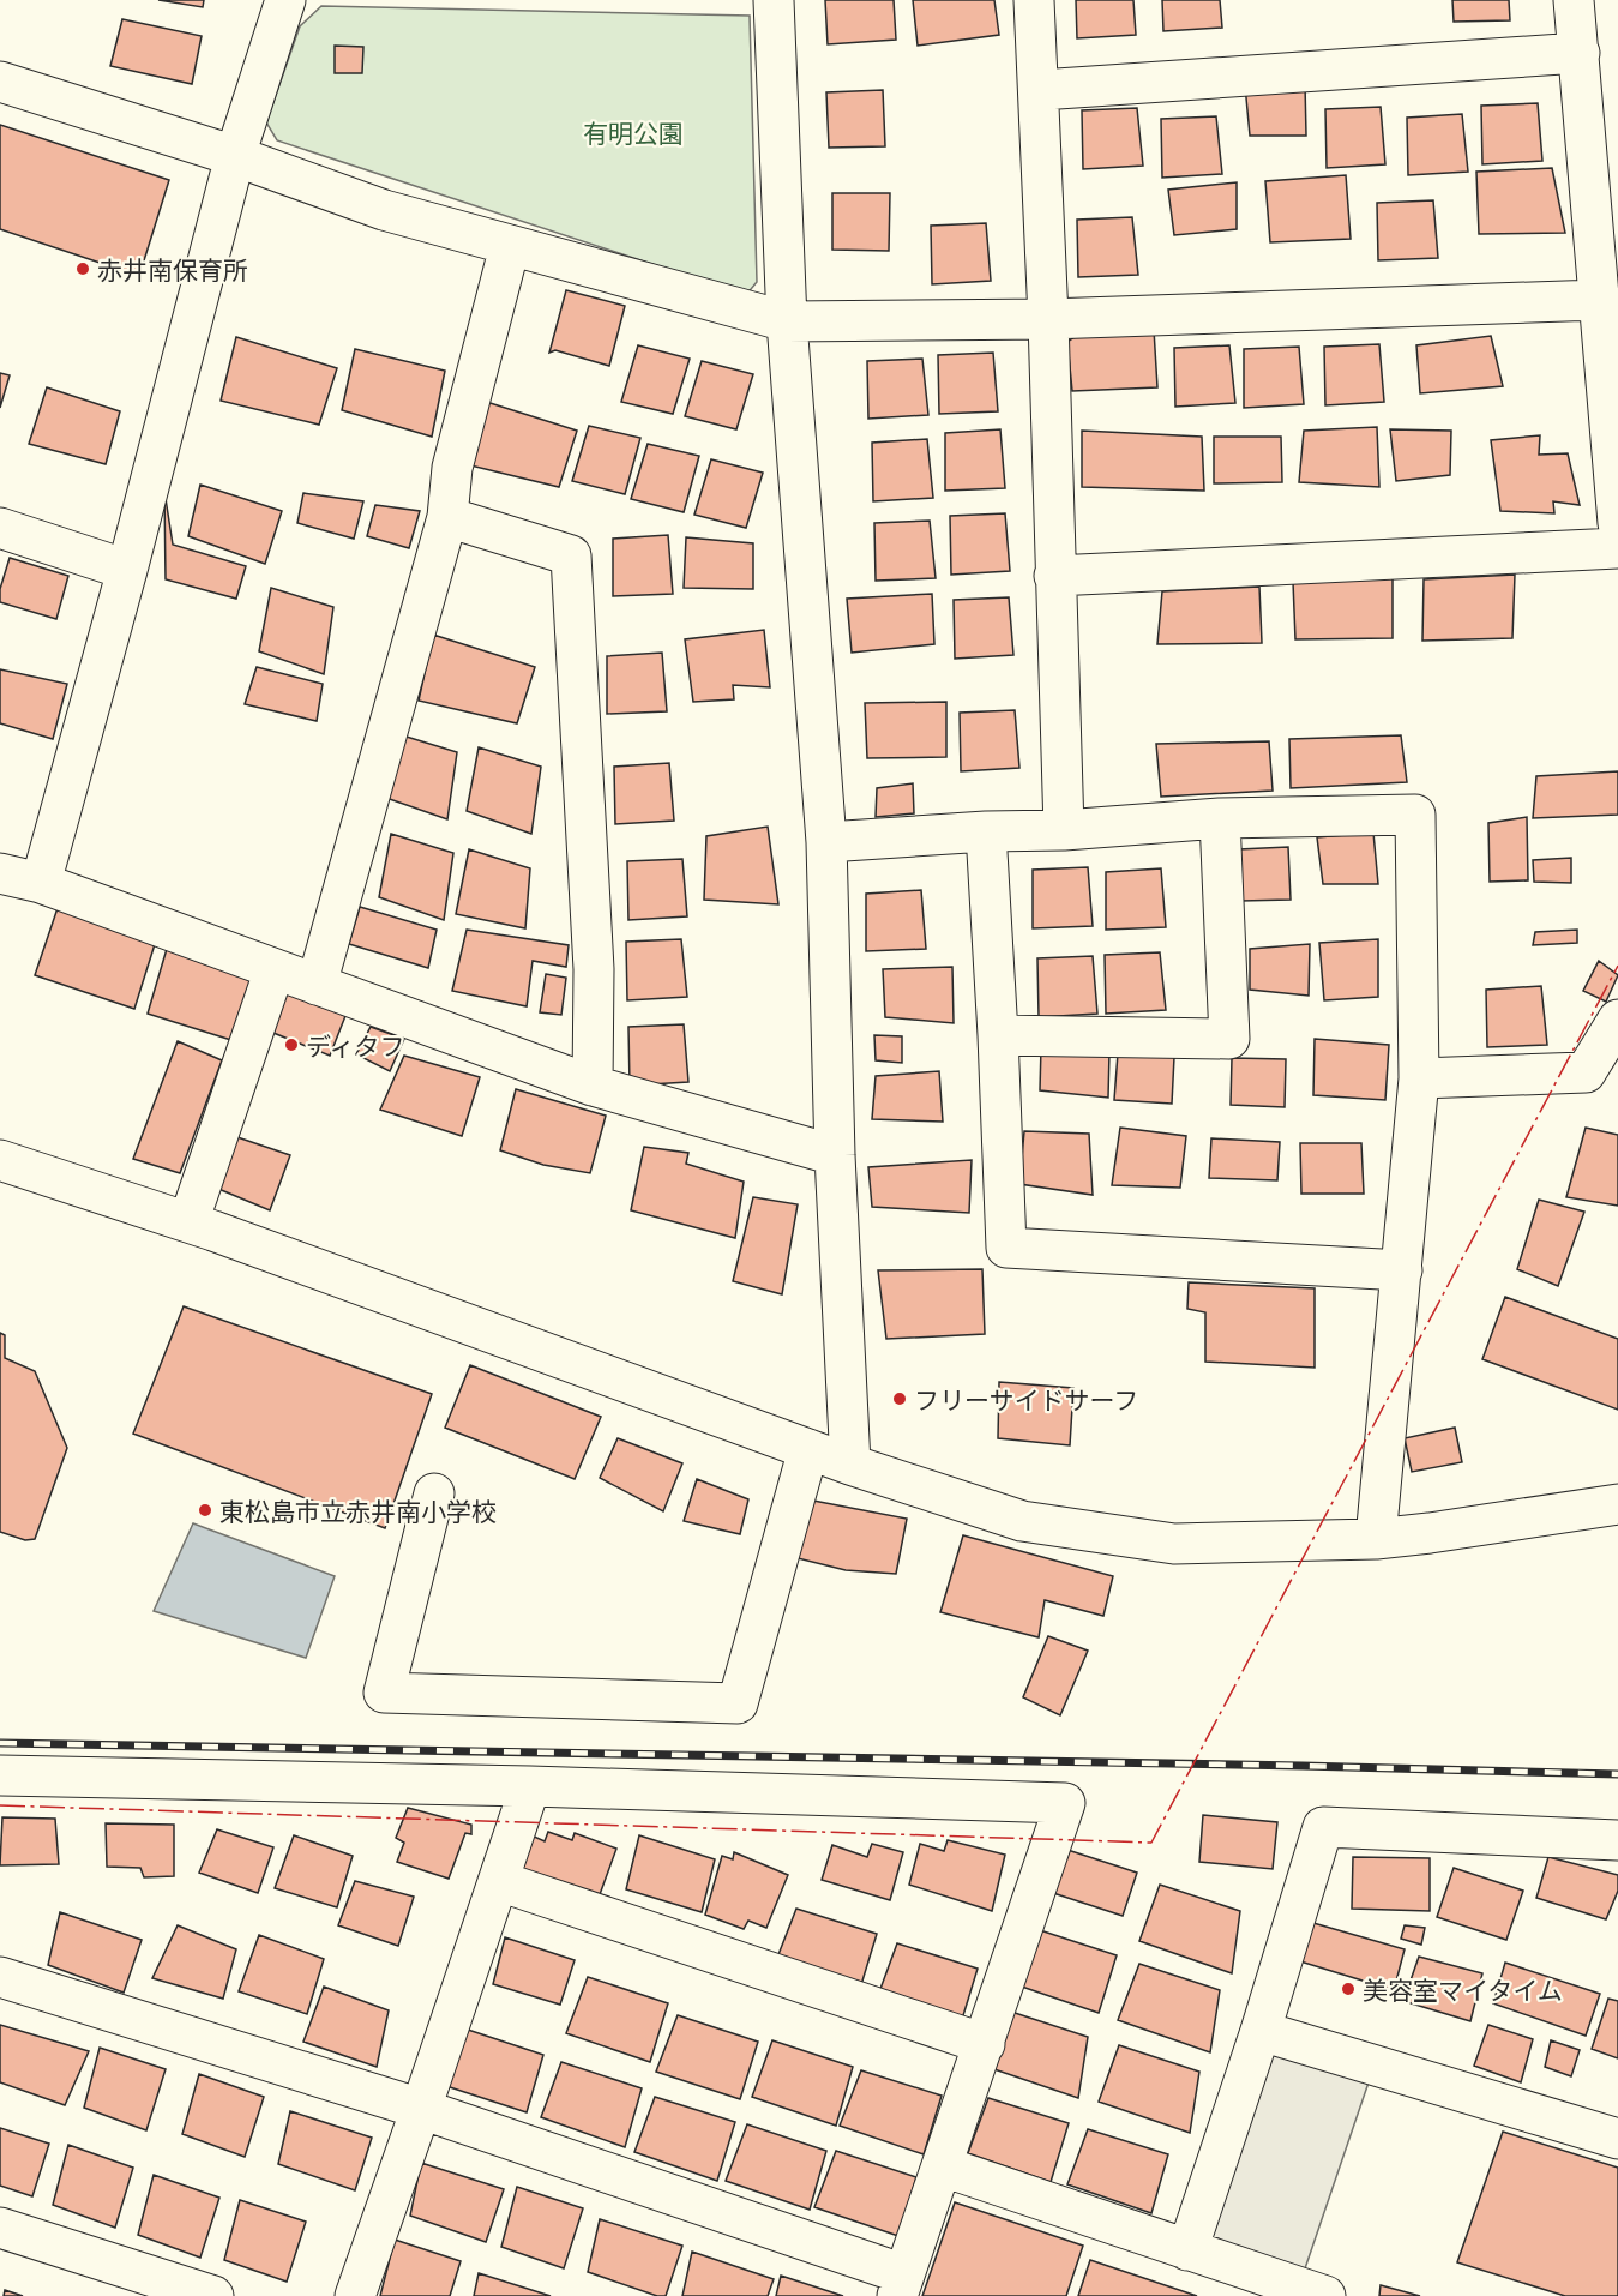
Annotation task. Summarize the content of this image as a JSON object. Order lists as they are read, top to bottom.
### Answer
{
  "parks": ["有明公園"],
  "places": [
    "赤井南保育所",
    "ディタフ",
    "フリーサイドサーフ",
    "東松島市立赤井南小学校",
    "美容室マイタイム"
  ]
}
